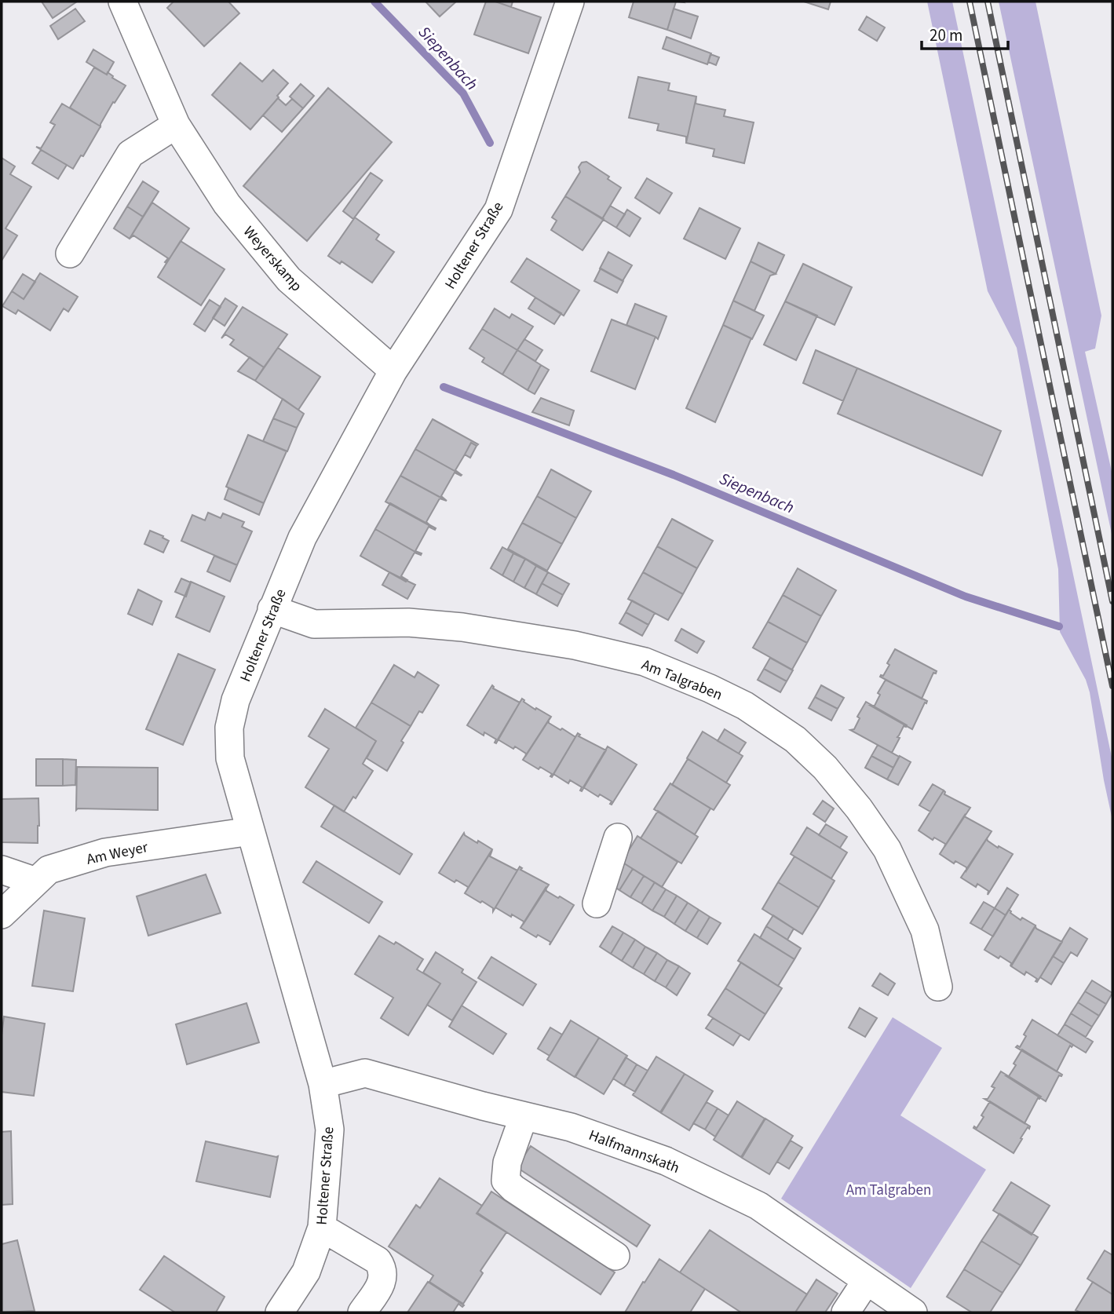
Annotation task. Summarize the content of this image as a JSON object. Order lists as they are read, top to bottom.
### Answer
{
  "streets": {
    "street": [
      "Holtener Straße",
      "Weyerskamp",
      "Am Talgraben",
      "Am Weyer",
      "Halfmannskath"
    ]
  },
  "crossings": [
    ["Holtener Straße", "Weyerskamp"],
    ["Holtener Straße", "Am Talgraben"],
    ["Holtener Straße", "Am Weyer"],
    ["Holtener Straße", "Halfmannskath"]
  ],
  "water": ["Siepenbach"],
  "parks": ["Am Talgraben"],
  "scale_bar": "20 m"
}
